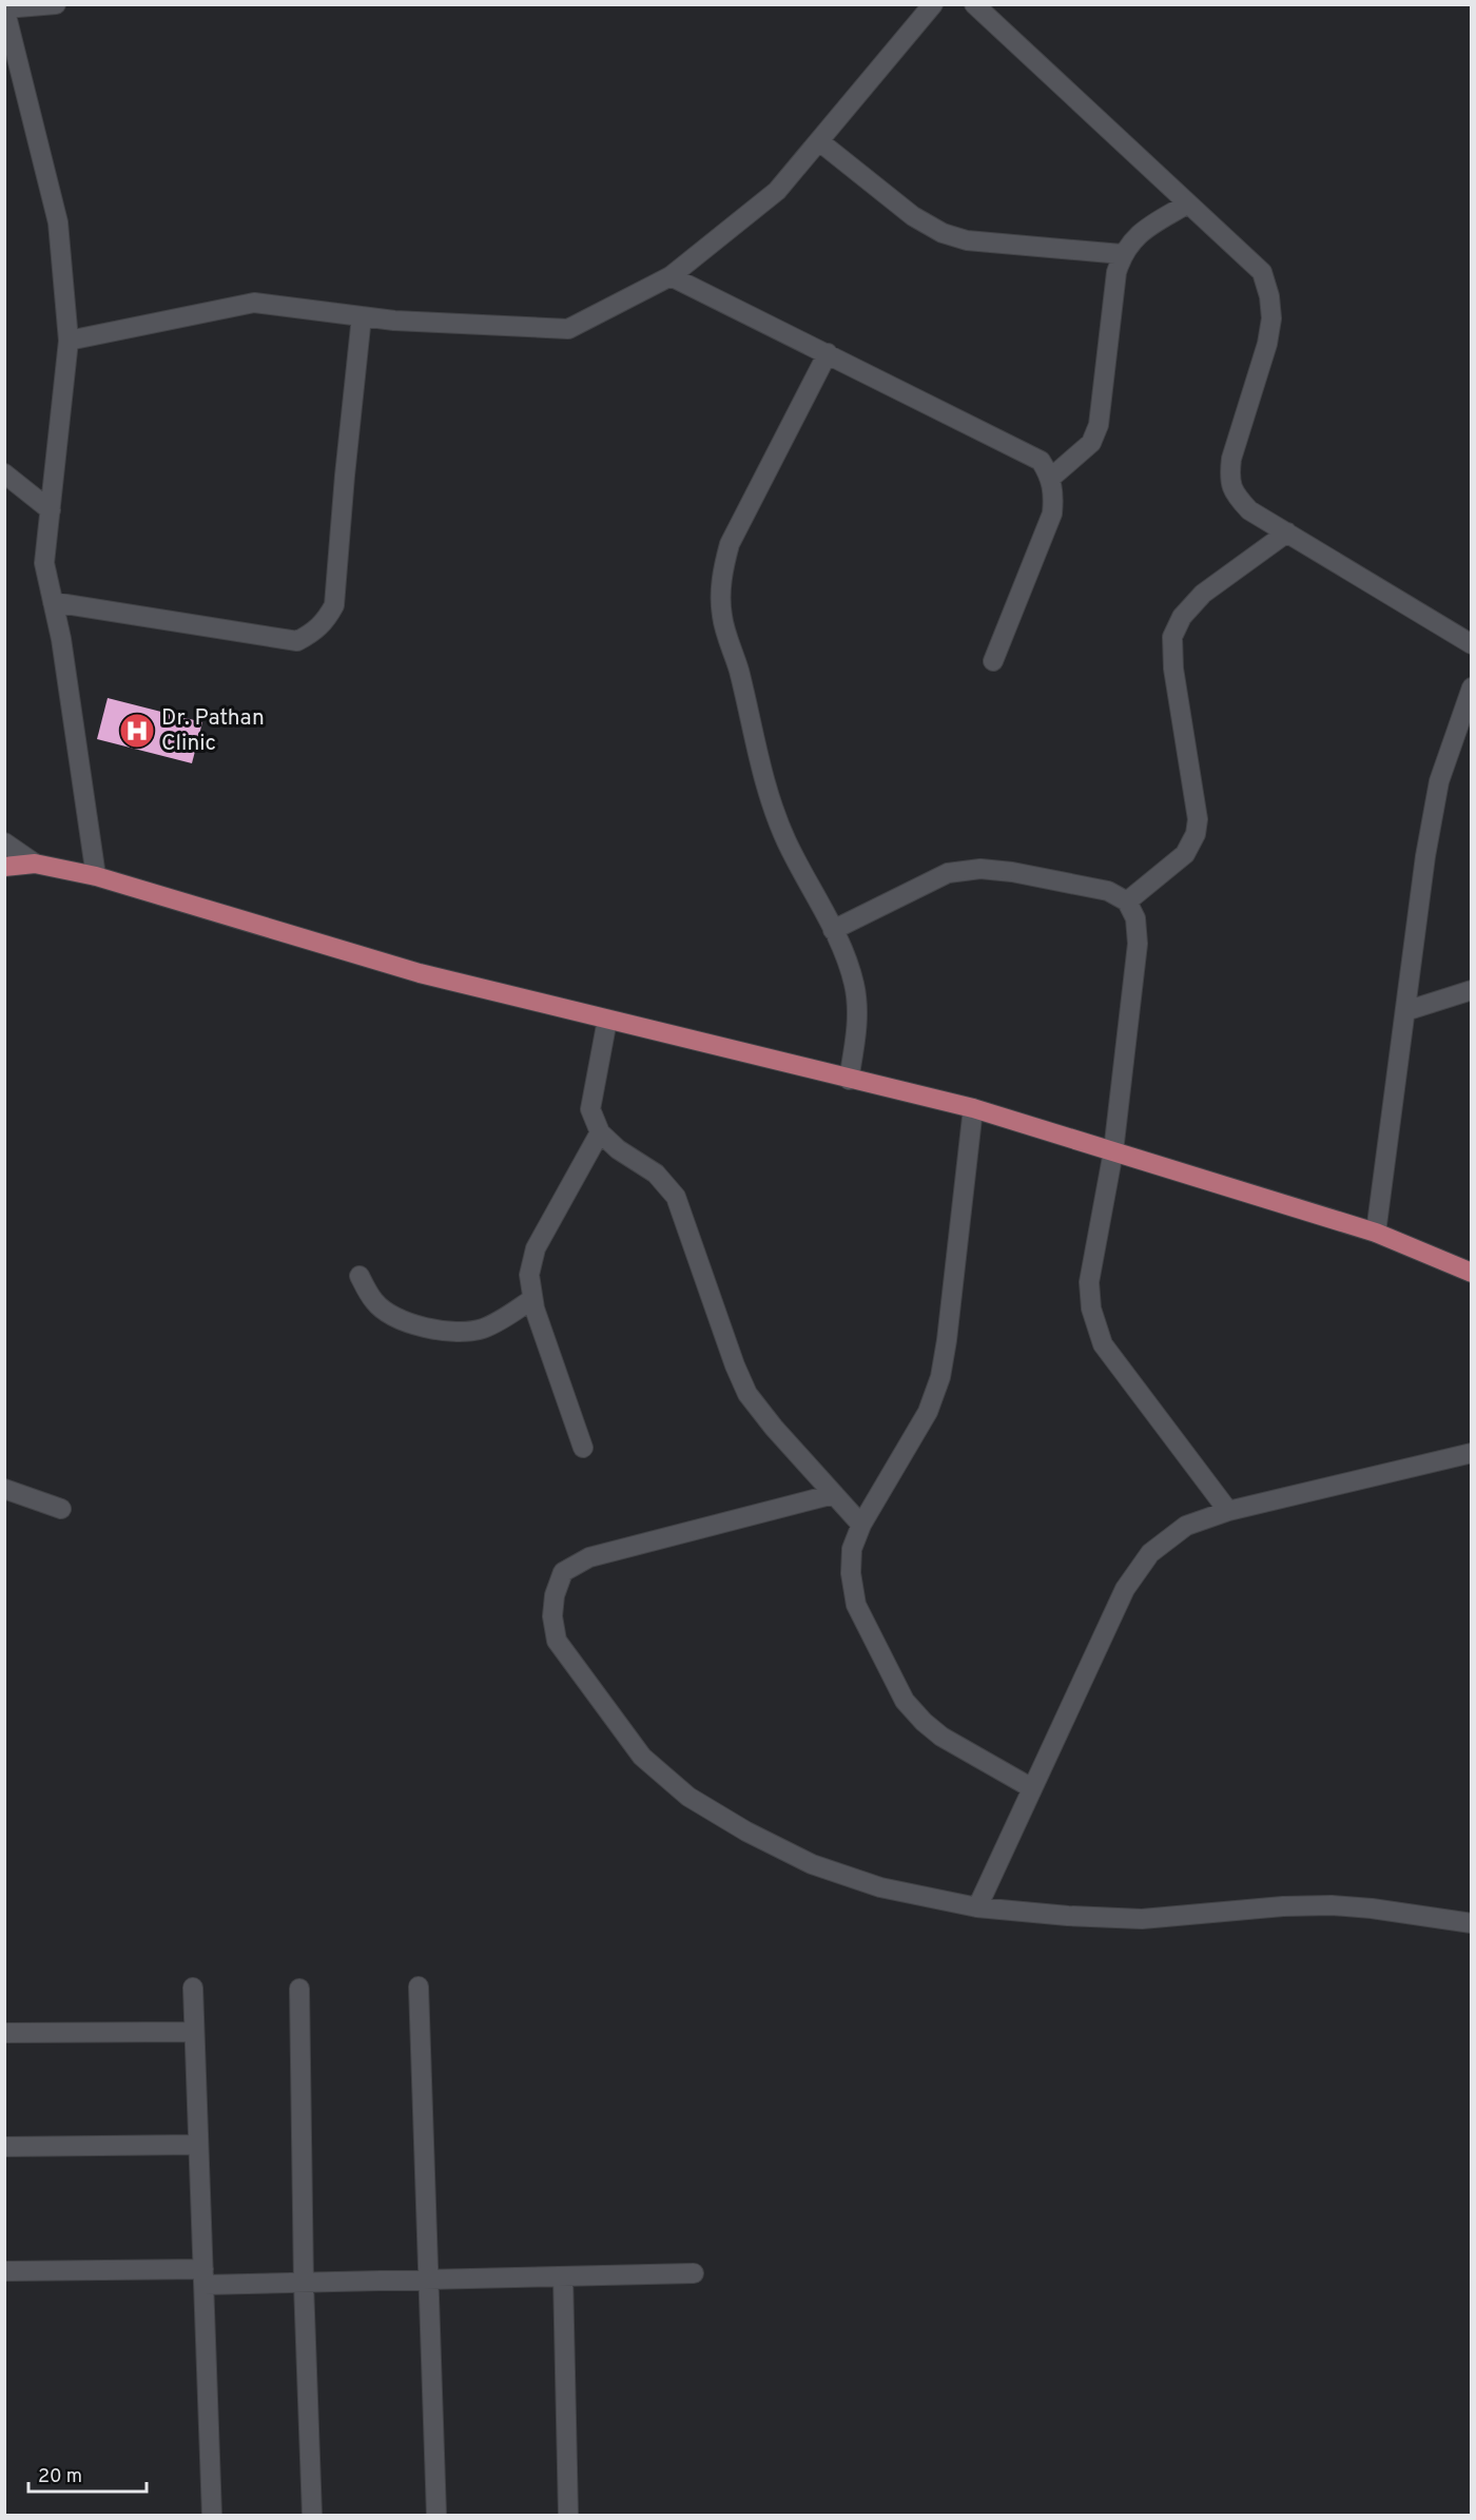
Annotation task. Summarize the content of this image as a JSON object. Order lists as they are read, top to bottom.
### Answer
{
  "places": {
    "hospital": ["Dr. Pathan Clinic"]
  },
  "scale_bar": "20 m"
}
